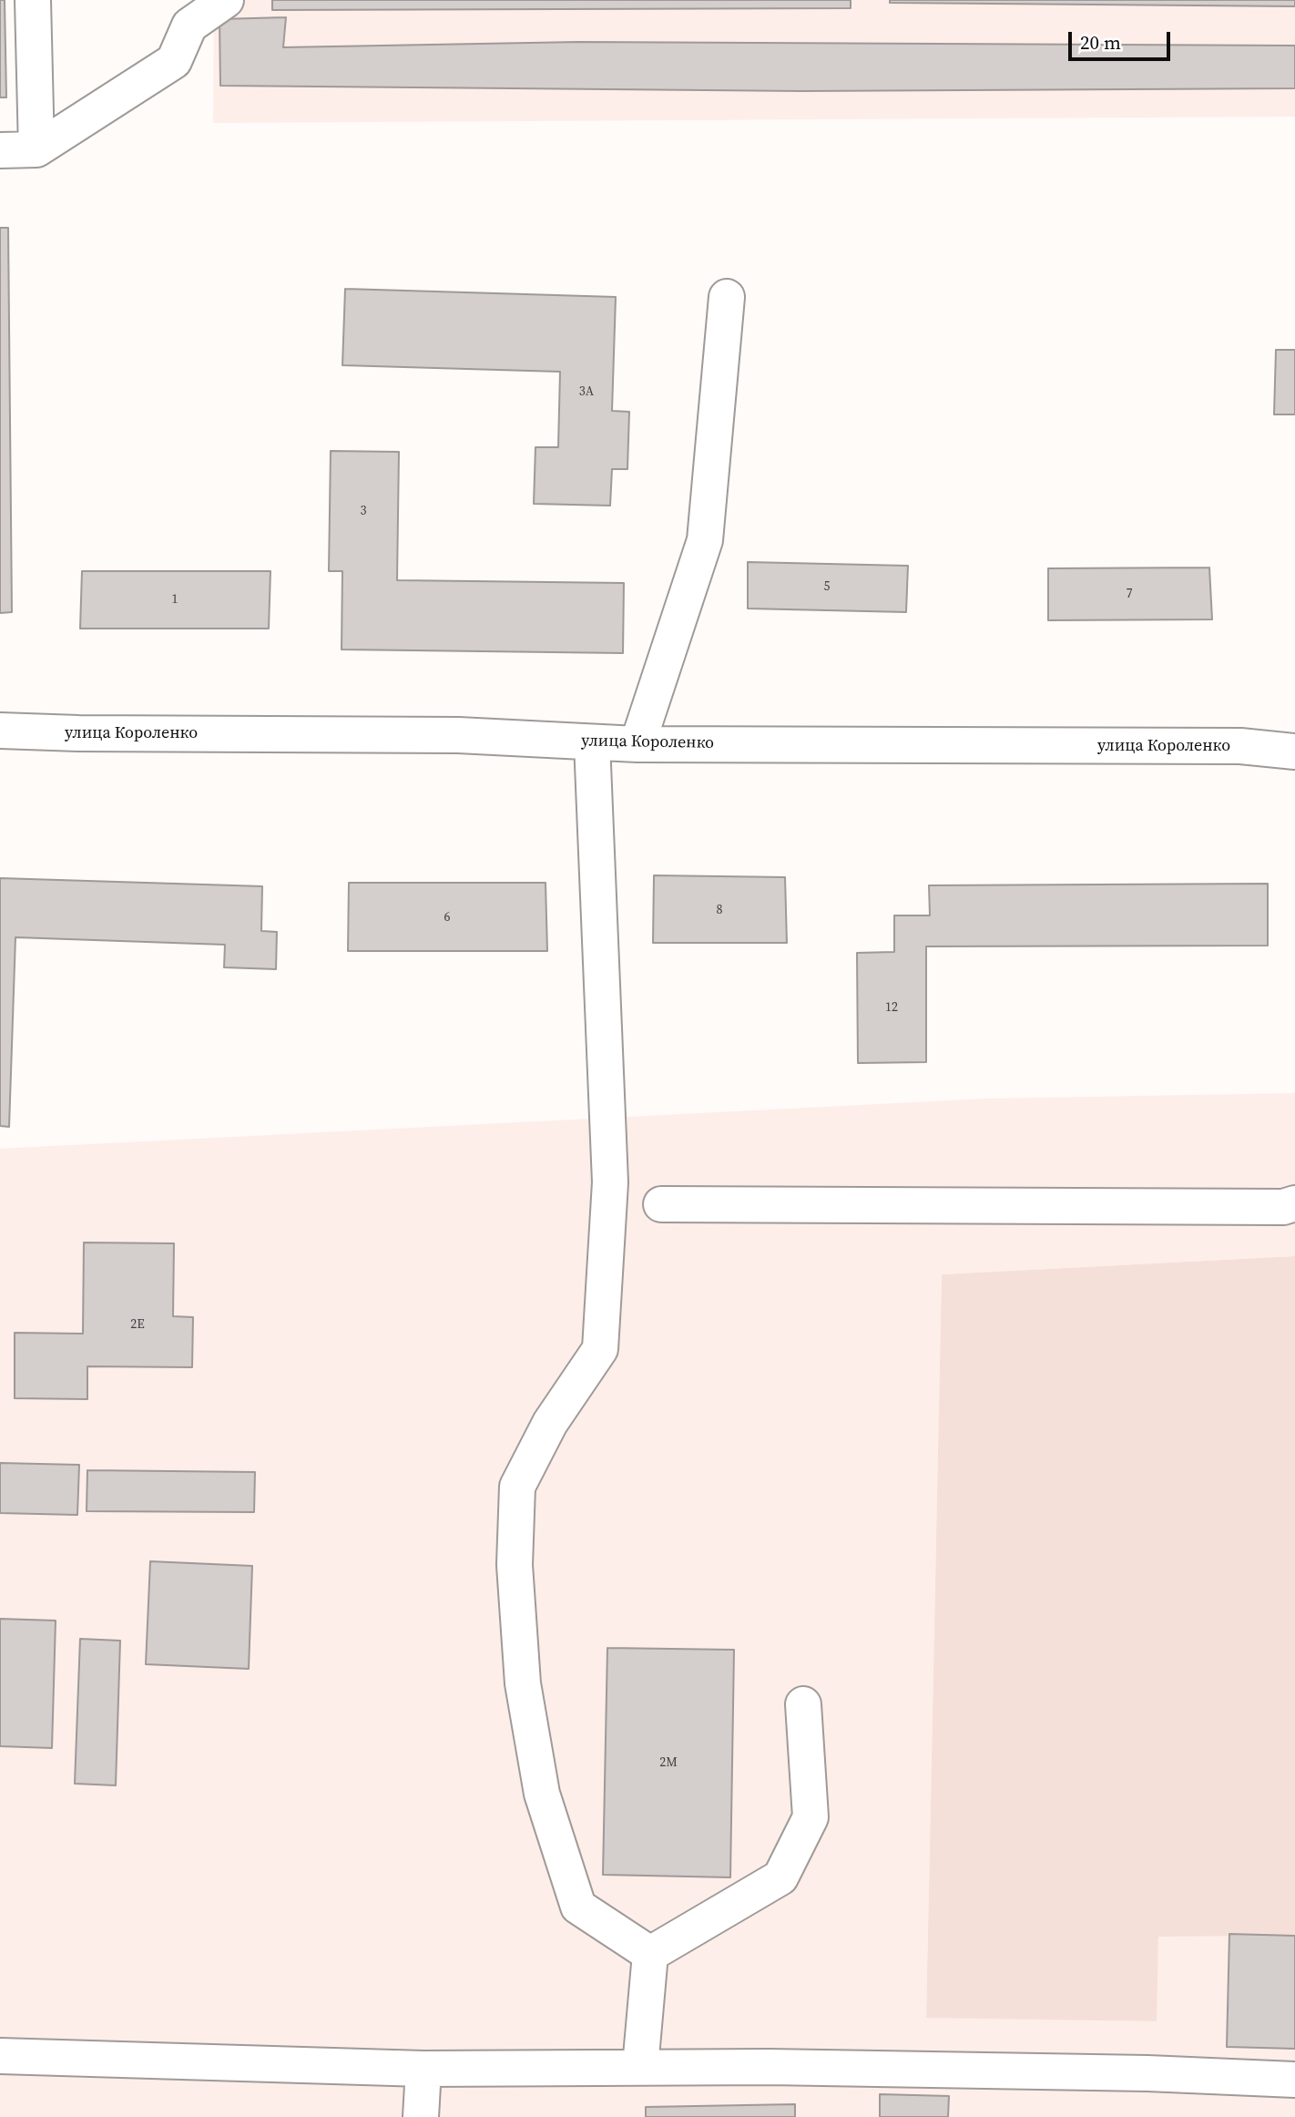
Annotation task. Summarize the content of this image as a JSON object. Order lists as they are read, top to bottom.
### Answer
{
  "streets": {
    "street": ["улица Короленко"]
  },
  "house_numbers": [
    "3А",
    "3",
    "5",
    "7",
    "1",
    "8",
    "6",
    "12",
    "2Е",
    "2М"
  ],
  "scale_bar": "20 m"
}
